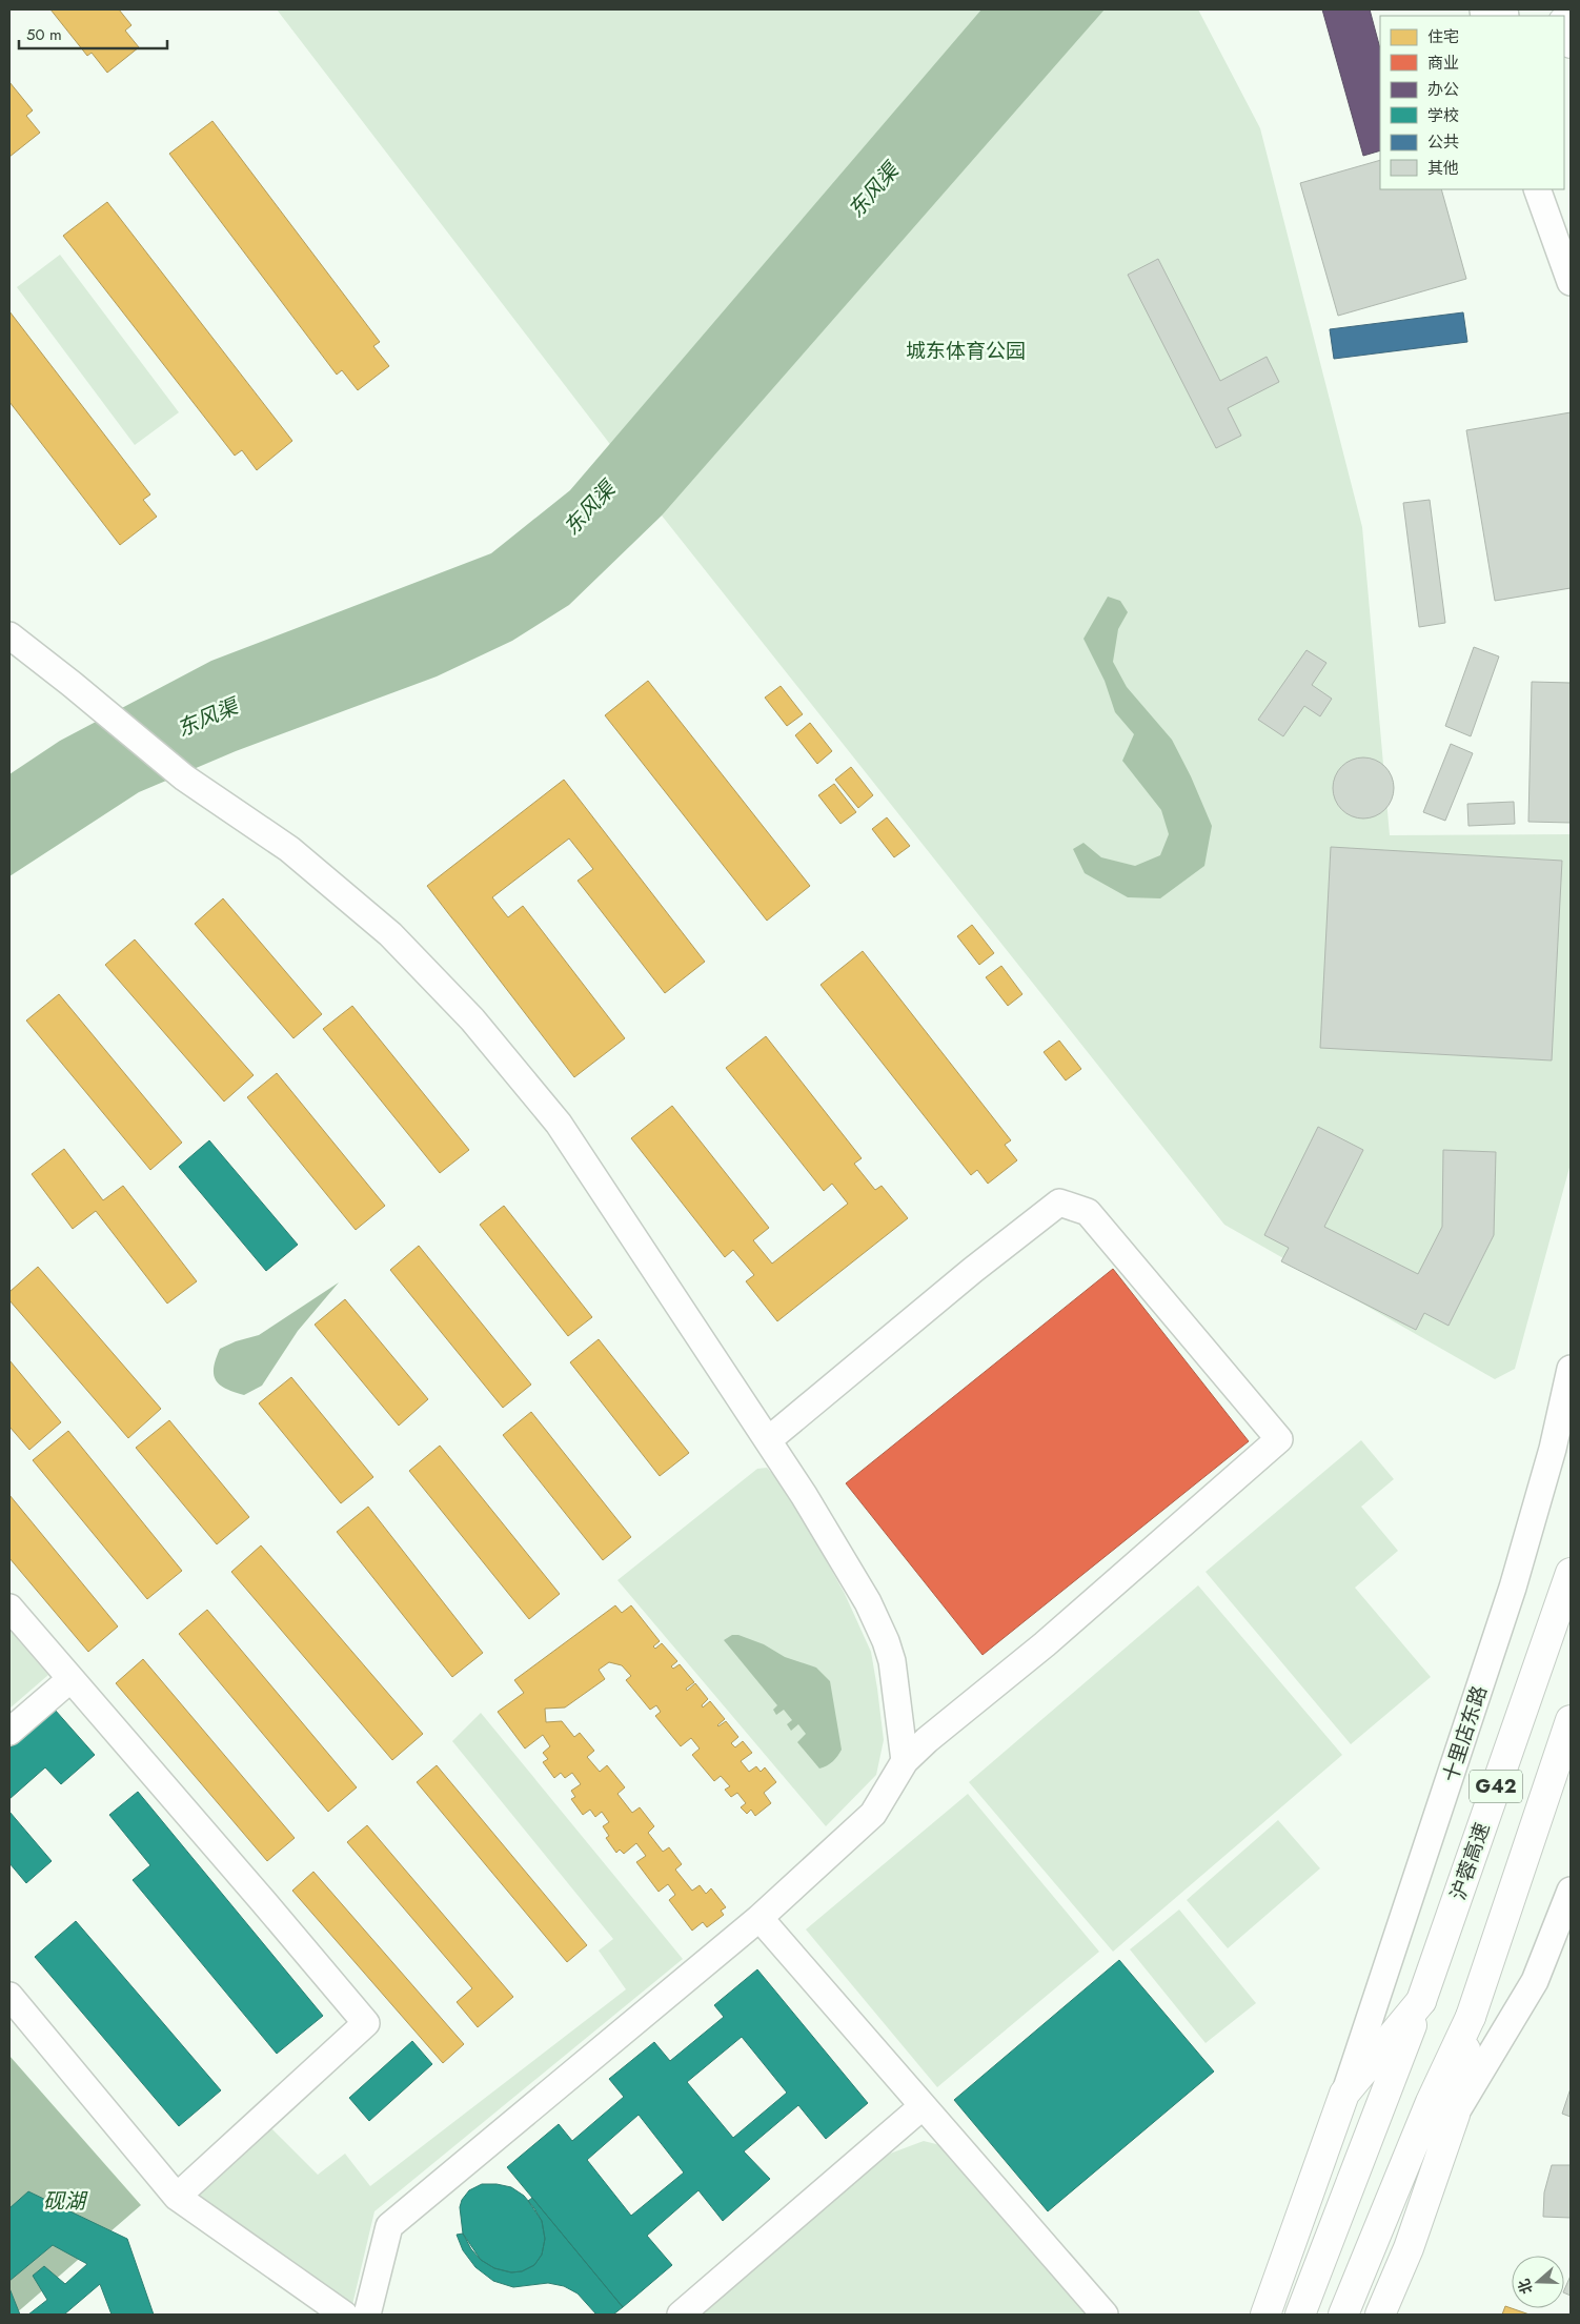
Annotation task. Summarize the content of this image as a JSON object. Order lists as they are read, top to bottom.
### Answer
{
  "streets": {
    "main road": ["G42", "沪蓉高速"],
    "street": ["十里店东路"]
  },
  "water": ["东风渠", "砚湖"],
  "parks": ["城东体育公园"],
  "legend": [
    "住宅",
    "商业",
    "办公",
    "学校",
    "公共",
    "其他"
  ],
  "scale_bar": "50 m",
  "north": "left"
}
